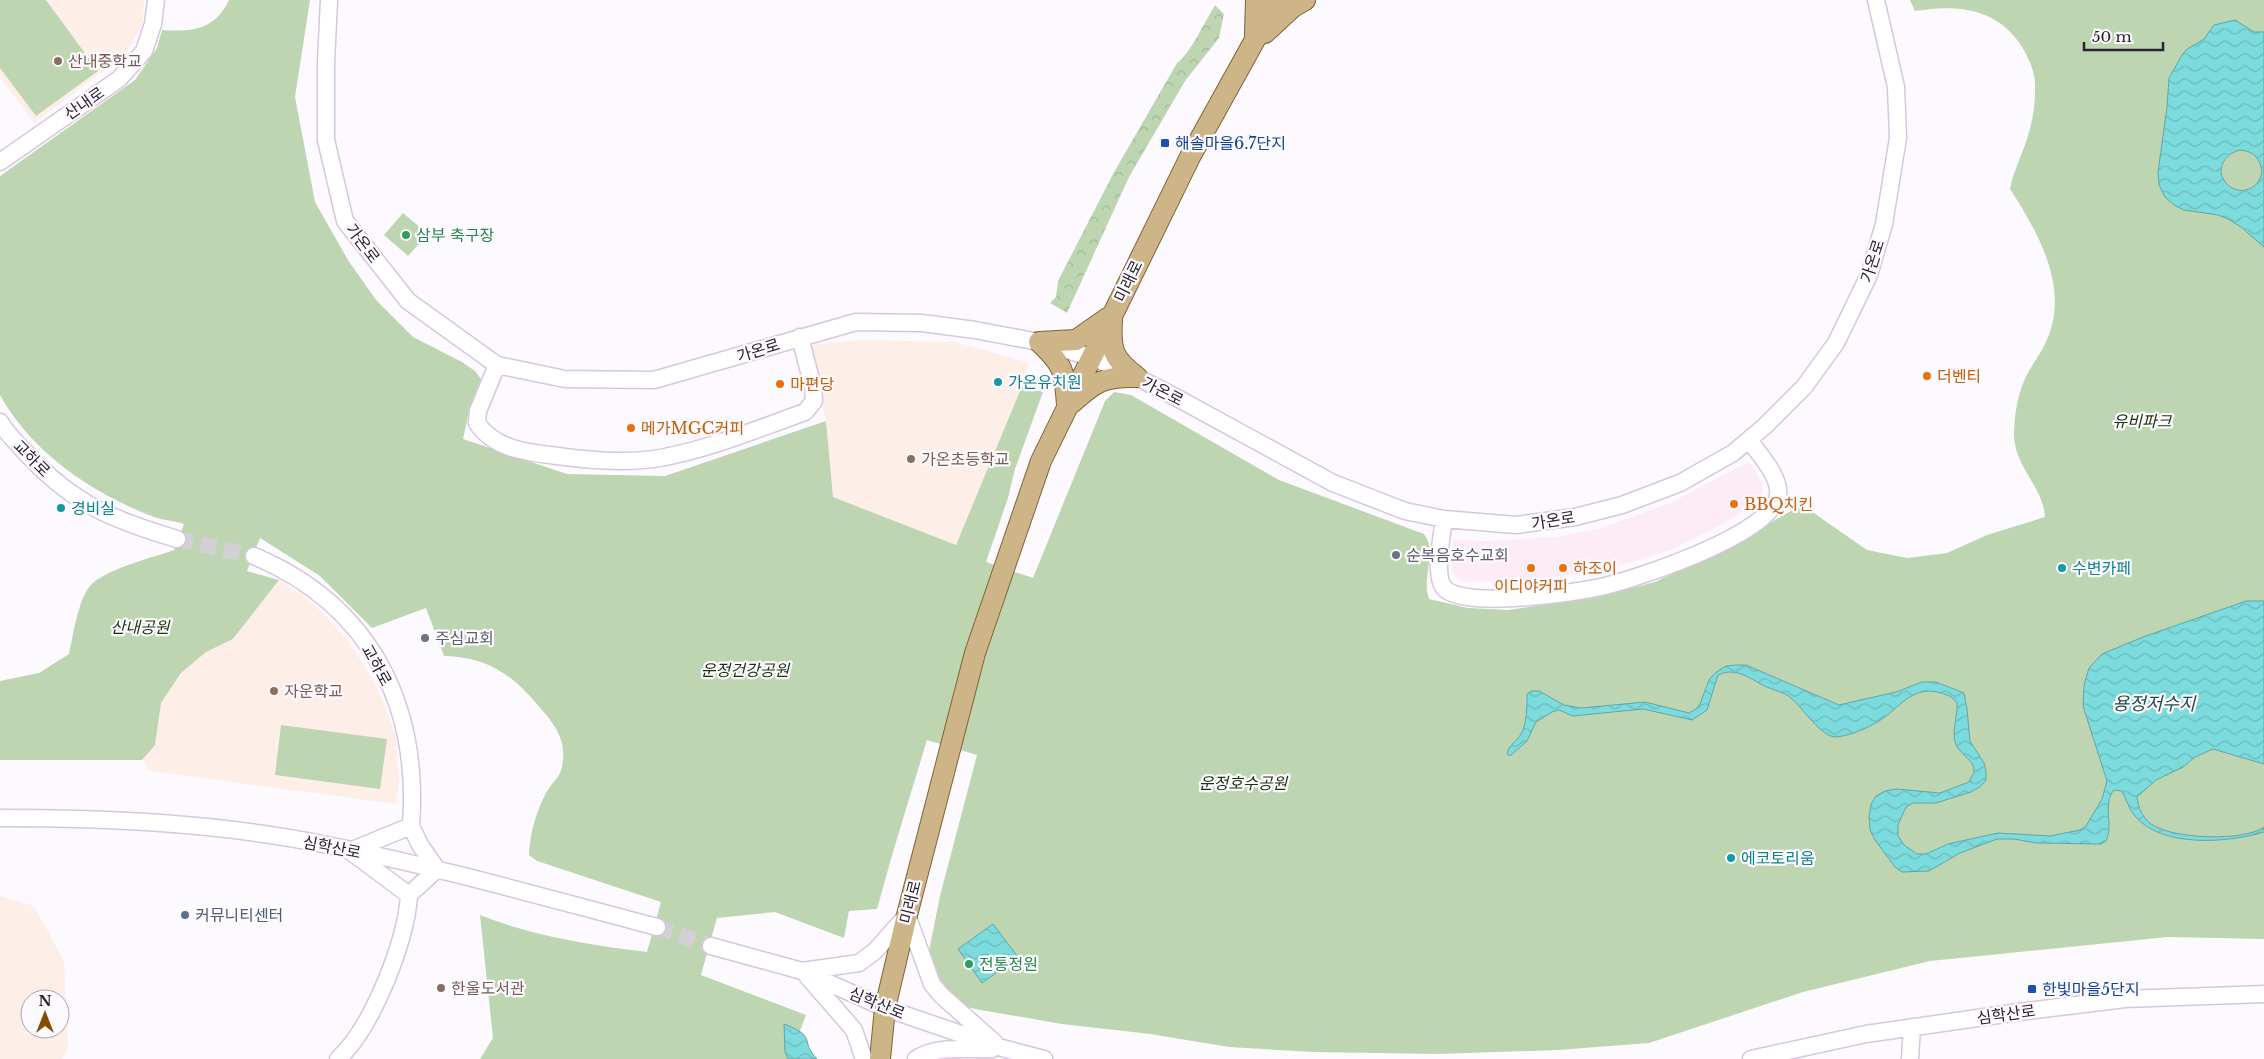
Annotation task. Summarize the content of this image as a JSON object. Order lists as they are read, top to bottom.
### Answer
{
  "streets": {
    "main road": ["미래로"],
    "street": [
      "산내로",
      "가온로",
      "교하로",
      "심학산로"
    ]
  },
  "crossings": [
    ["가온로", "미래로"],
    ["미래로", "심학산로"]
  ],
  "water": ["용정저수지"],
  "parks": [
    "유비파크",
    "산내공원",
    "운정건강공원",
    "운정호수공원"
  ],
  "places": {
    "other": [
      "산내중학교",
      "삼부 축구장",
      "더벤티",
      "가온유치원",
      "마편당",
      "메가MGC커피",
      "가온초등학교",
      "BBQ치킨",
      "경비실",
      "순복음호수교회",
      "이디야커피",
      "하조이",
      "수변카페",
      "주심교회",
      "자운학교",
      "에코토리움",
      "커뮤니티센터",
      "전통정원",
      "한울도서관"
    ],
    "transit": ["해솔마을6.7단지", "한빛마을5단지"]
  },
  "scale_bar": "50 m",
  "north": "top"
}
